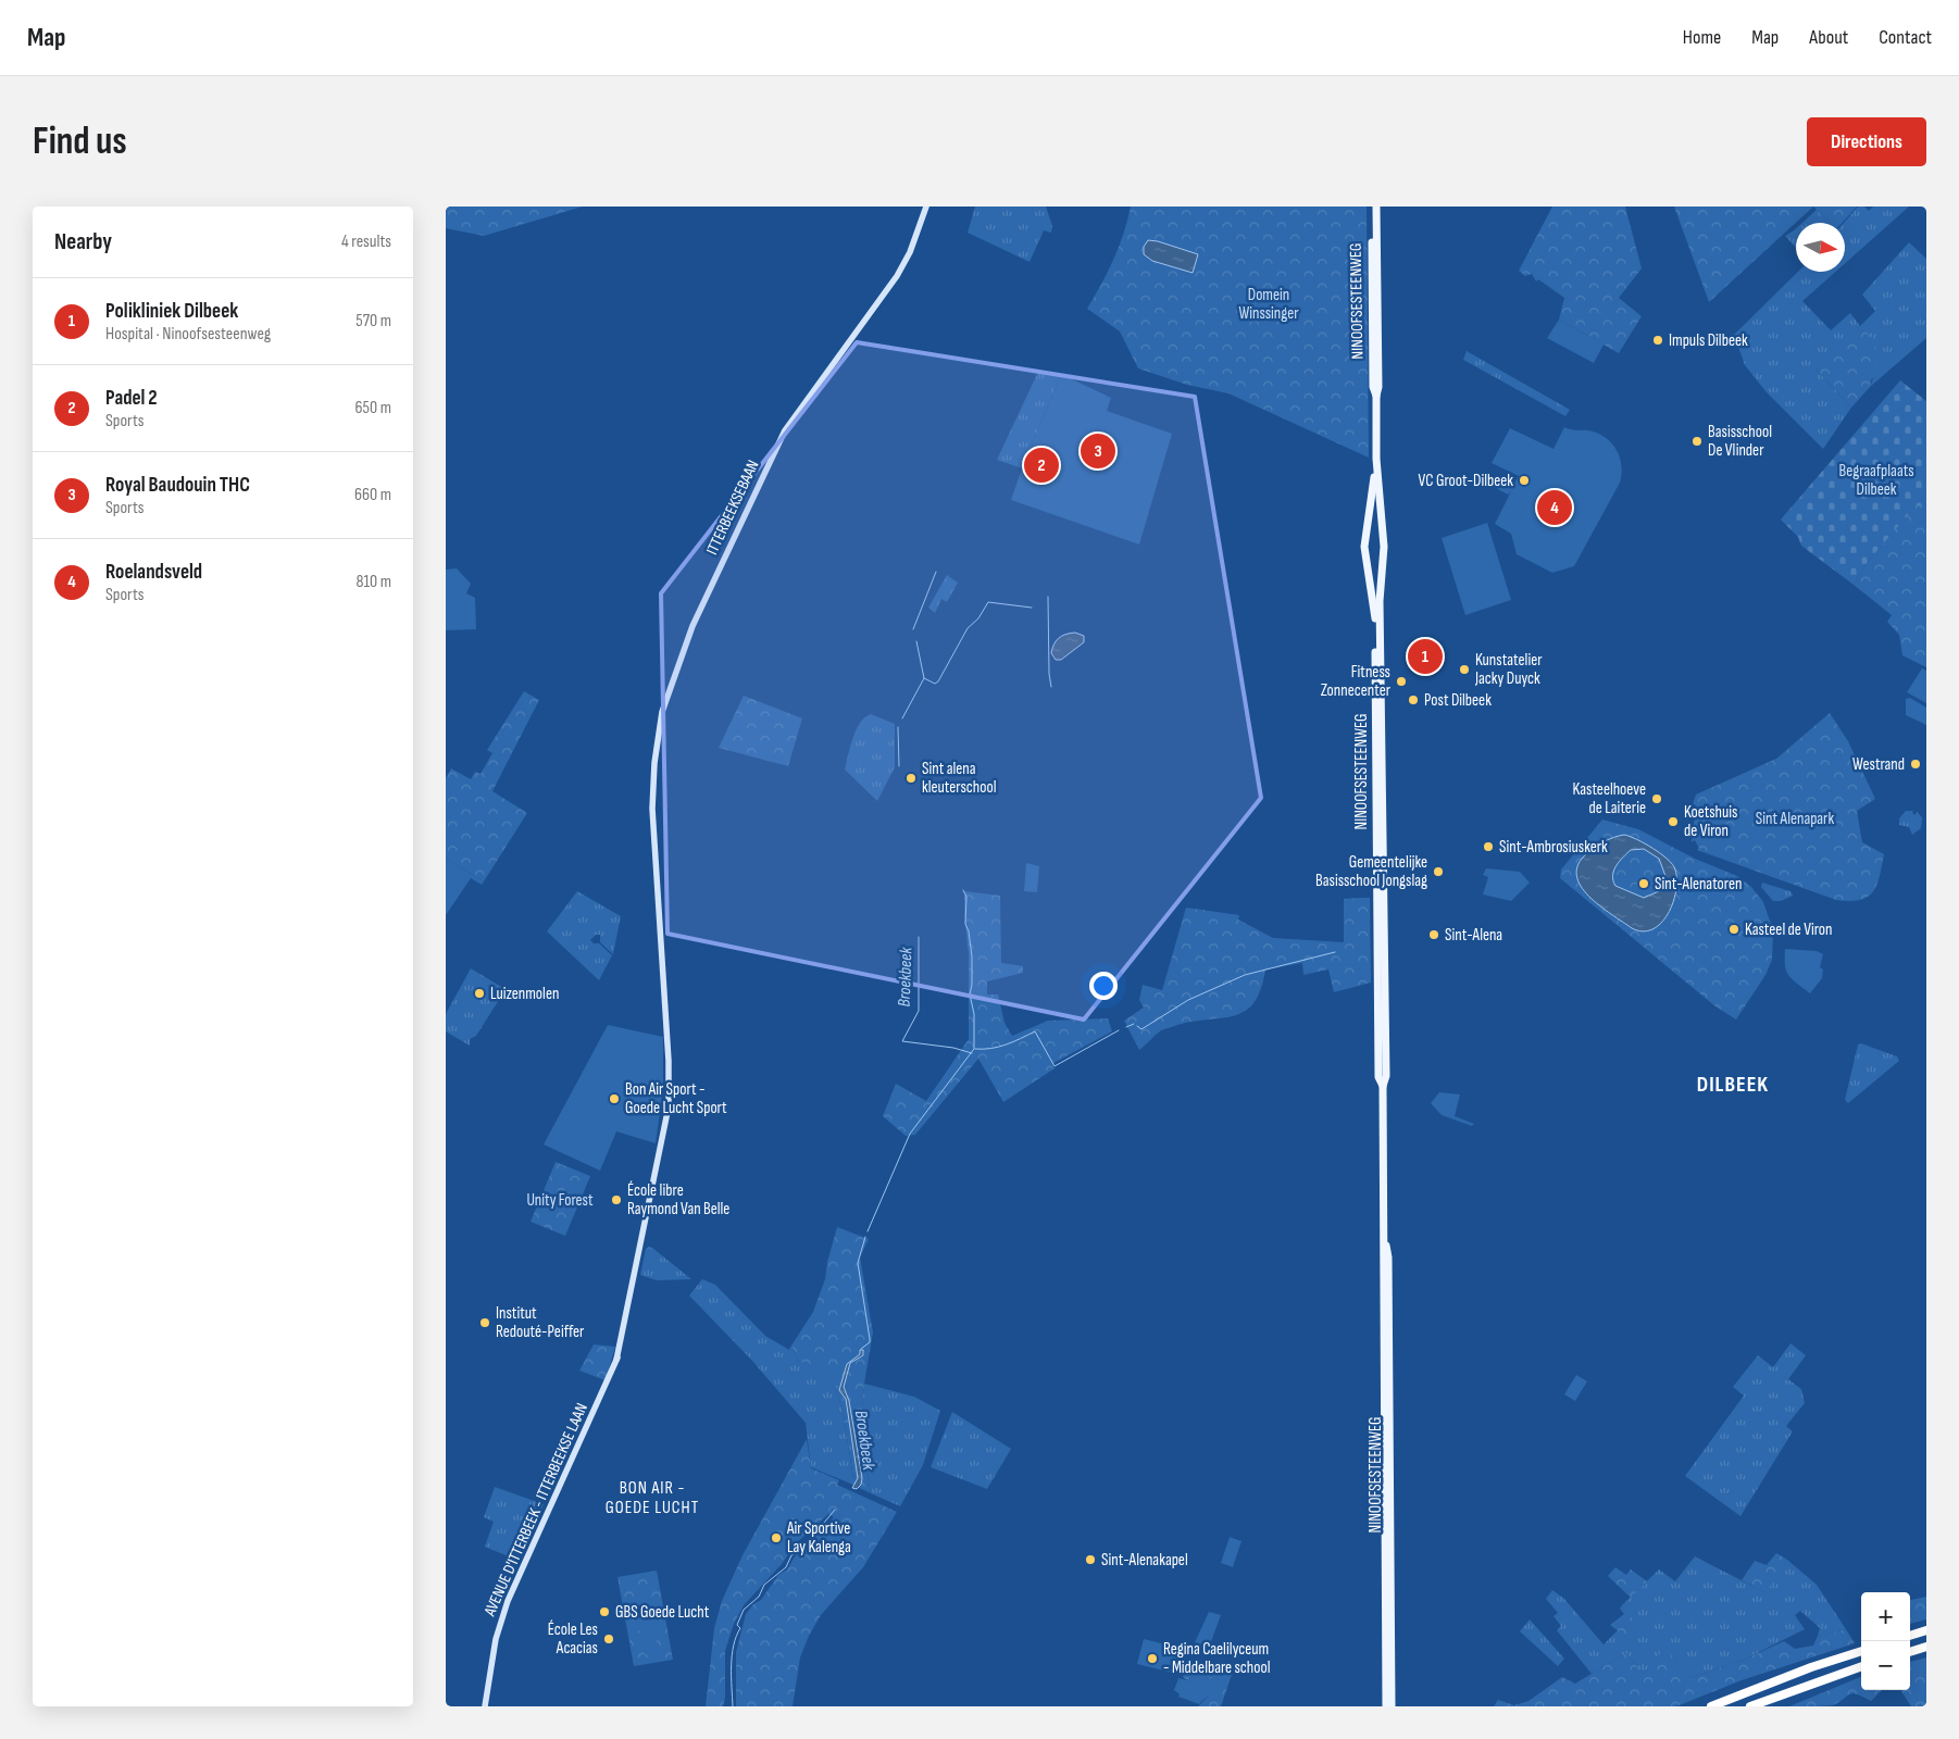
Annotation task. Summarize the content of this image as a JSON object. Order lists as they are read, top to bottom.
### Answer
{
  "streets": {
    "main road": ["NINOOFSESTEENWEG", "ITTERBEEKSEBAAN", "AVENUE D'ITTERBEEK - ITTERBEEKSE LAAN"]
  },
  "crossings": [
    ["ITTERBEEKSEBAAN", "AVENUE D'ITTERBEEK - ITTERBEEKSE LAAN"]
  ],
  "districts": ["DILBEEK", "BON AIR - GOEDE LUCHT"],
  "water": ["Broekbeek"],
  "parks": [
    "Domein Winssinger",
    "Begraafplaats Dilbeek",
    "Sint Alenapark",
    "Unity Forest"
  ],
  "places": [
    "Impuls Dilbeek",
    "Basisschool De Vlinder",
    "VC Groot-Dilbeek",
    "Kunstatelier Jacky Duyck",
    "Fitness Zonnecenter",
    "Post Dilbeek",
    "Westrand",
    "Sint alena kleuterschool",
    "Kasteelhoeve de Laiterie",
    "Koetshuis de Viron",
    "Sint-Ambrosiuskerk",
    "Gemeentelijke Basisschool Jongslag",
    "Sint-Alenatoren",
    "Kasteel de Viron",
    "Sint-Alena",
    "Luizenmolen",
    "Bon Air Sport - Goede Lucht Sport",
    "École libre Raymond Van Belle",
    "Institut Redouté-Peiffer",
    "Air Sportive Lay Kalenga",
    "Sint-Alenakapel",
    "GBS Goede Lucht",
    "École Les Acacias",
    "Regina Caelilyceum - Middelbare school"
  ],
  "north": "right",
  "page": {
    "header": "Map",
    "nav": [
      "Home",
      "Map",
      "About",
      "Contact"
    ],
    "buttons": "Directions",
    "title": "Find us",
    "heading": ["Nearby", "4 results"],
    "list": [
      {
        "mark": "1",
        "name": "Polikliniek Dilbeek",
        "note": "Hospital · Ninoofsesteenweg",
        "value": "570 m"
      },
      {
        "mark": "2",
        "name": "Padel 2",
        "note": "Sports",
        "value": "650 m"
      },
      {
        "mark": "3",
        "name": "Royal Baudouin THC",
        "note": "Sports",
        "value": "660 m"
      },
      {
        "mark": "4",
        "name": "Roelandsveld",
        "note": "Sports",
        "value": "810 m"
      }
    ],
    "pins": [
      "3",
      "2",
      "4",
      "1"
    ],
    "map_buttons": ["+", "−"]
  }
}
